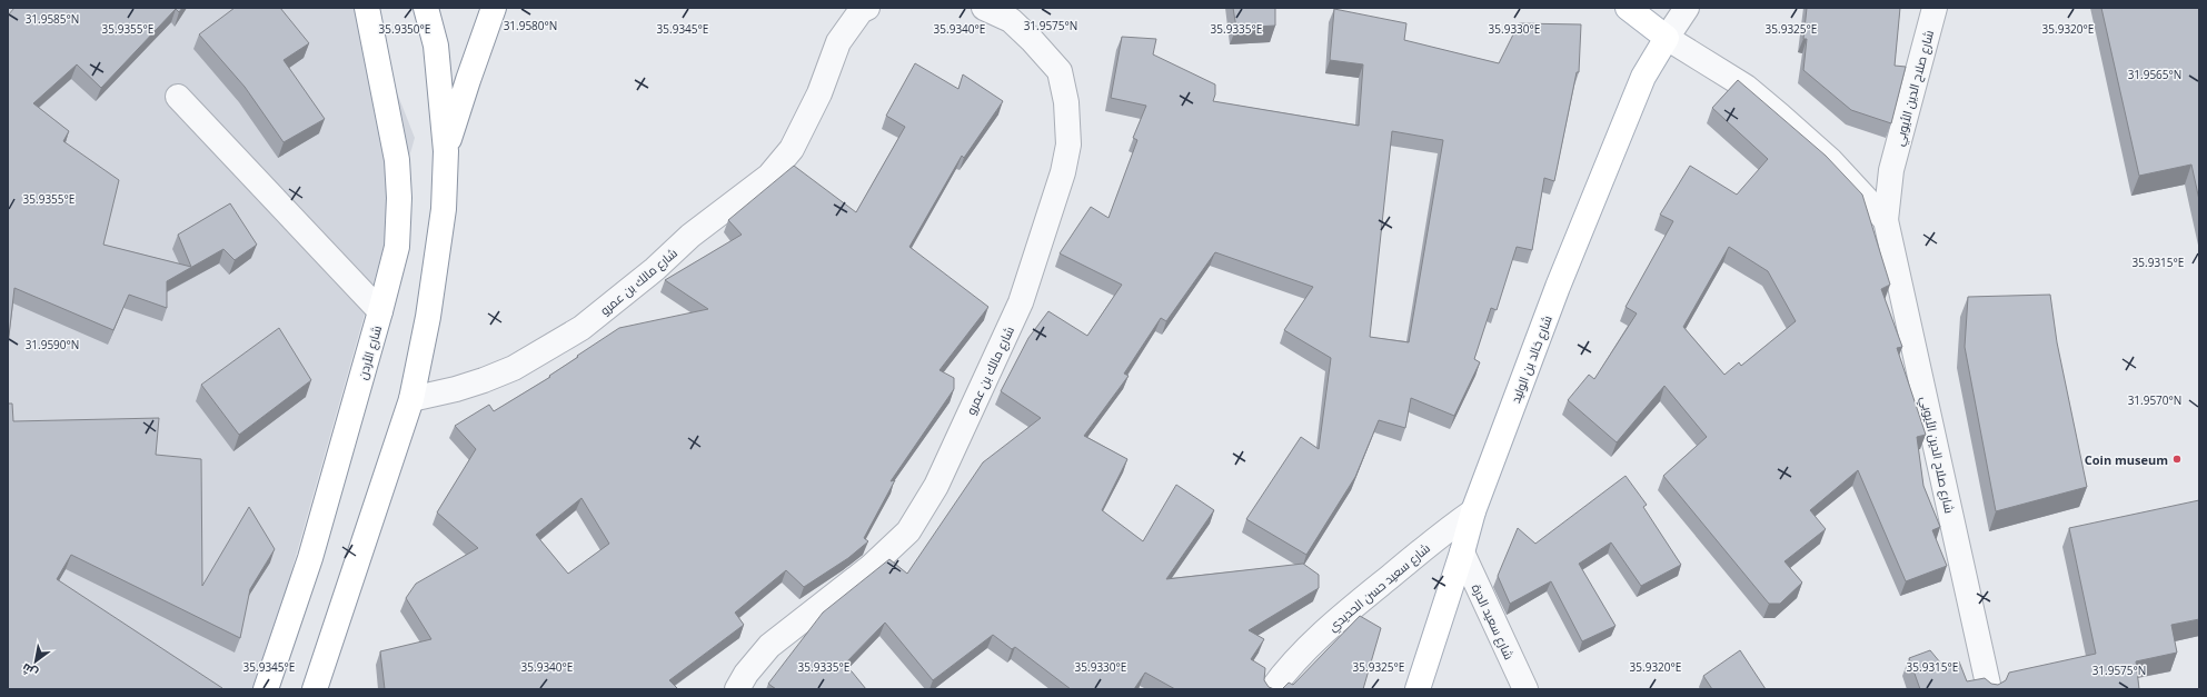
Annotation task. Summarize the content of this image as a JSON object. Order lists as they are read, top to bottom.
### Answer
{
  "streets": {
    "main road": ["شارع الأردن", "شارع خالد بن الوليد"],
    "street": [
      "شارع صلاح الدين الأيوبي",
      "شارع مالك بن عمرو",
      "شارع سعيد حسن الحديدي",
      "شارع سعيد الدرة"
    ]
  },
  "crossings": [
    ["شارع خالد بن الوليد", "شارع سعيد حسن الحديدي"],
    ["شارع خالد بن الوليد", "شارع سعيد الدرة"]
  ],
  "places": ["Coin museum"],
  "north": "bottom left",
  "coordinates": [
    "31.9585°N",
    "31.9580°N",
    "31.9575°N",
    "35.9355°E",
    "35.9350°E",
    "35.9345°E",
    "35.9340°E",
    "35.9335°E",
    "35.9330°E",
    "35.9325°E",
    "35.9320°E",
    "31.9565°N",
    "35.9315°E",
    "31.9590°N",
    "31.9570°N"
  ]
}
